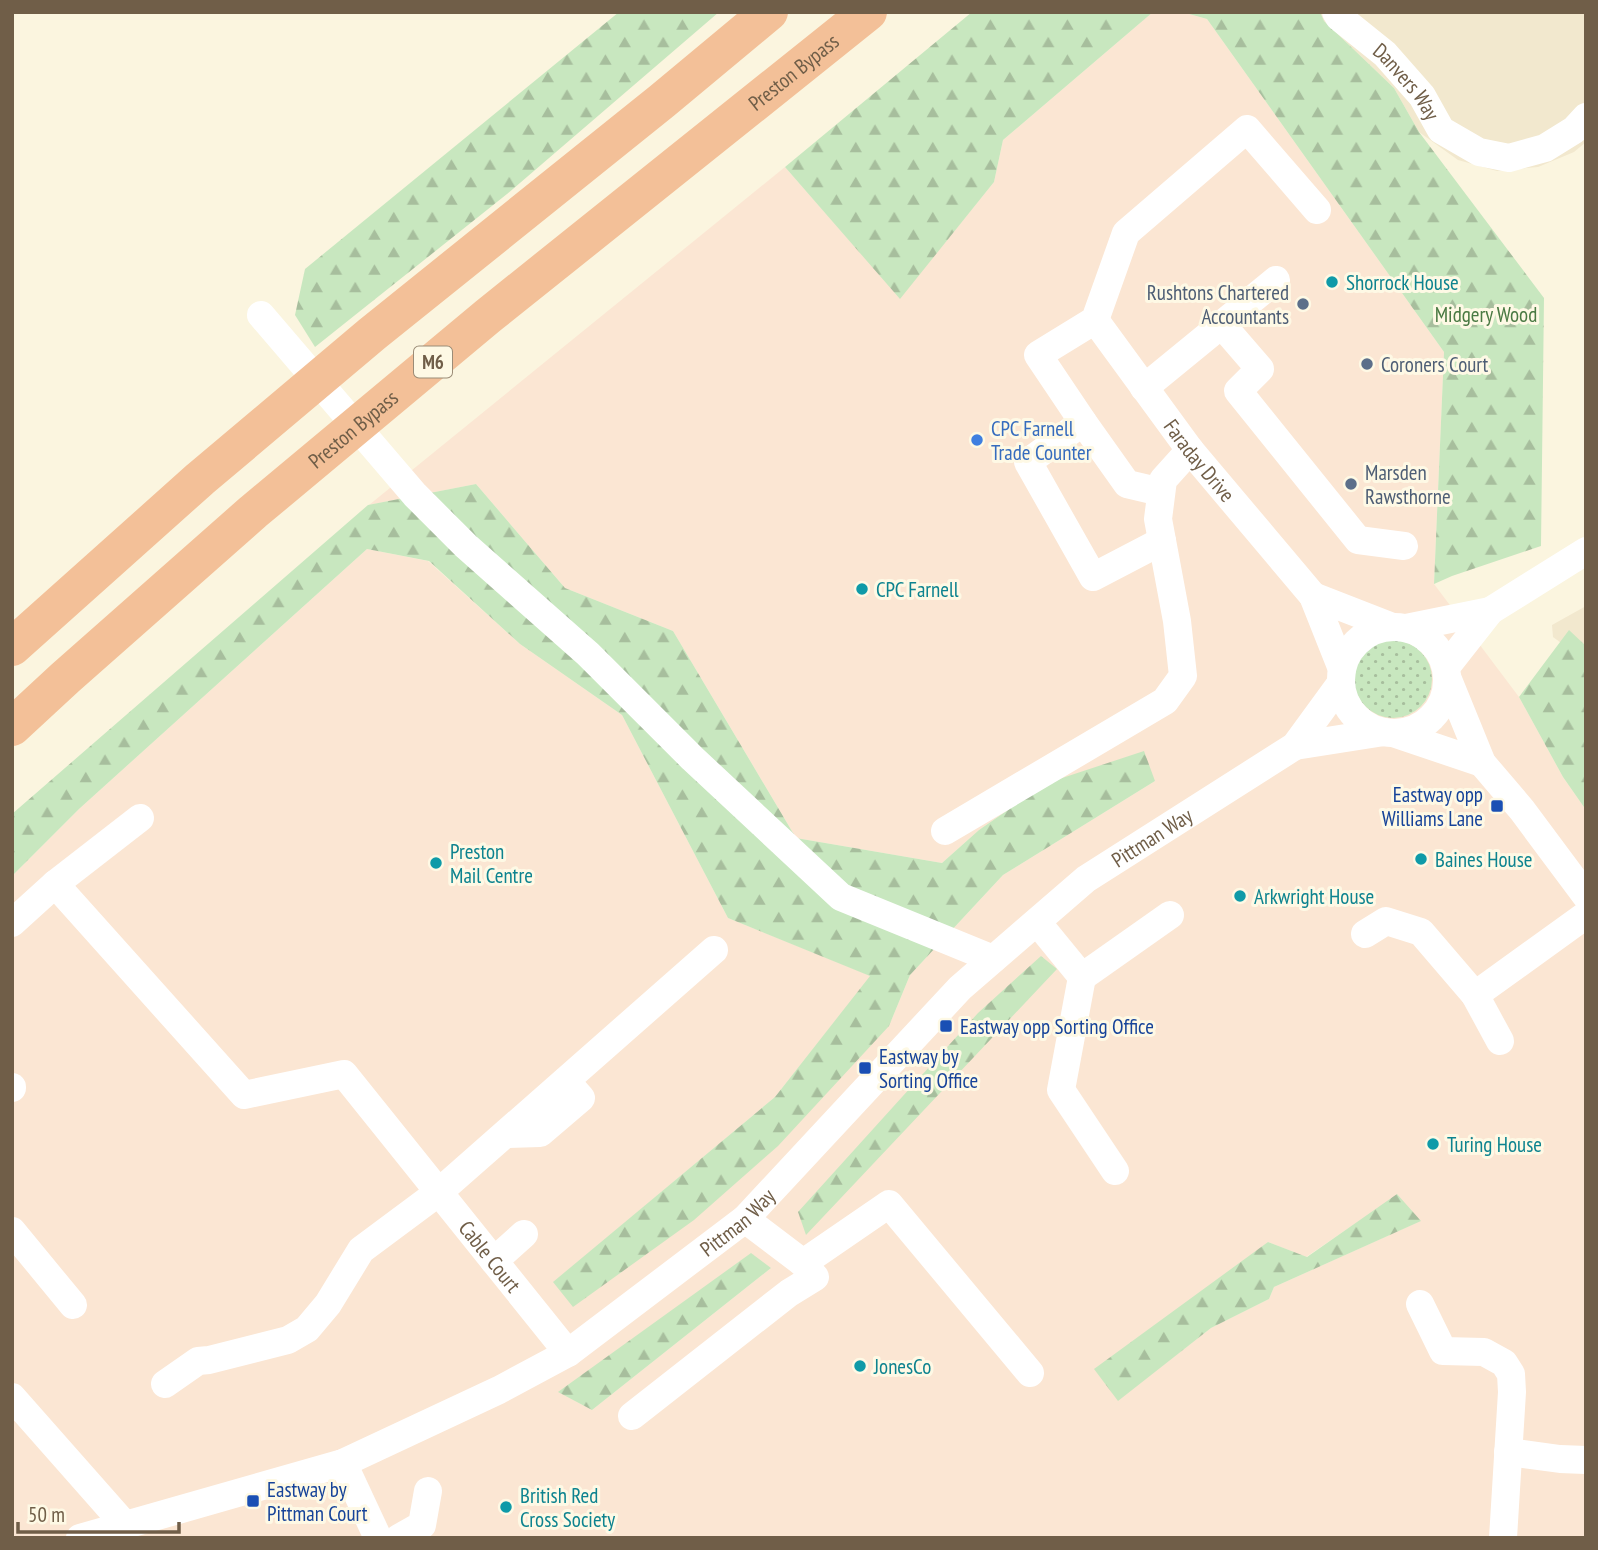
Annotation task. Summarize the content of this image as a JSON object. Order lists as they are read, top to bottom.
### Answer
{
  "streets": {
    "highway": ["Preston Bypass", "M6"],
    "street": [
      "Danvers Way",
      "Faraday Drive",
      "Pittman Way",
      "Cable Court"
    ]
  },
  "crossings": [
    ["Faraday Drive", "Pittman Way"],
    ["Pittman Way", "Cable Court"]
  ],
  "parks": ["Midgery Wood"],
  "places": {
    "other": [
      "Shorrock House",
      "Rushtons Chartered Accountants",
      "Coroners Court",
      "CPC Farnell Trade Counter",
      "Marsden Rawsthorne",
      "CPC Farnell",
      "Baines House",
      "Preston Mail Centre",
      "Arkwright House",
      "Turing House",
      "JonesCo",
      "British Red Cross Society"
    ],
    "transit": [
      "Eastway opp Williams Lane",
      "Eastway opp Sorting Office",
      "Eastway by Sorting Office",
      "Eastway by Pittman Court"
    ]
  },
  "scale_bar": "50 m"
}
